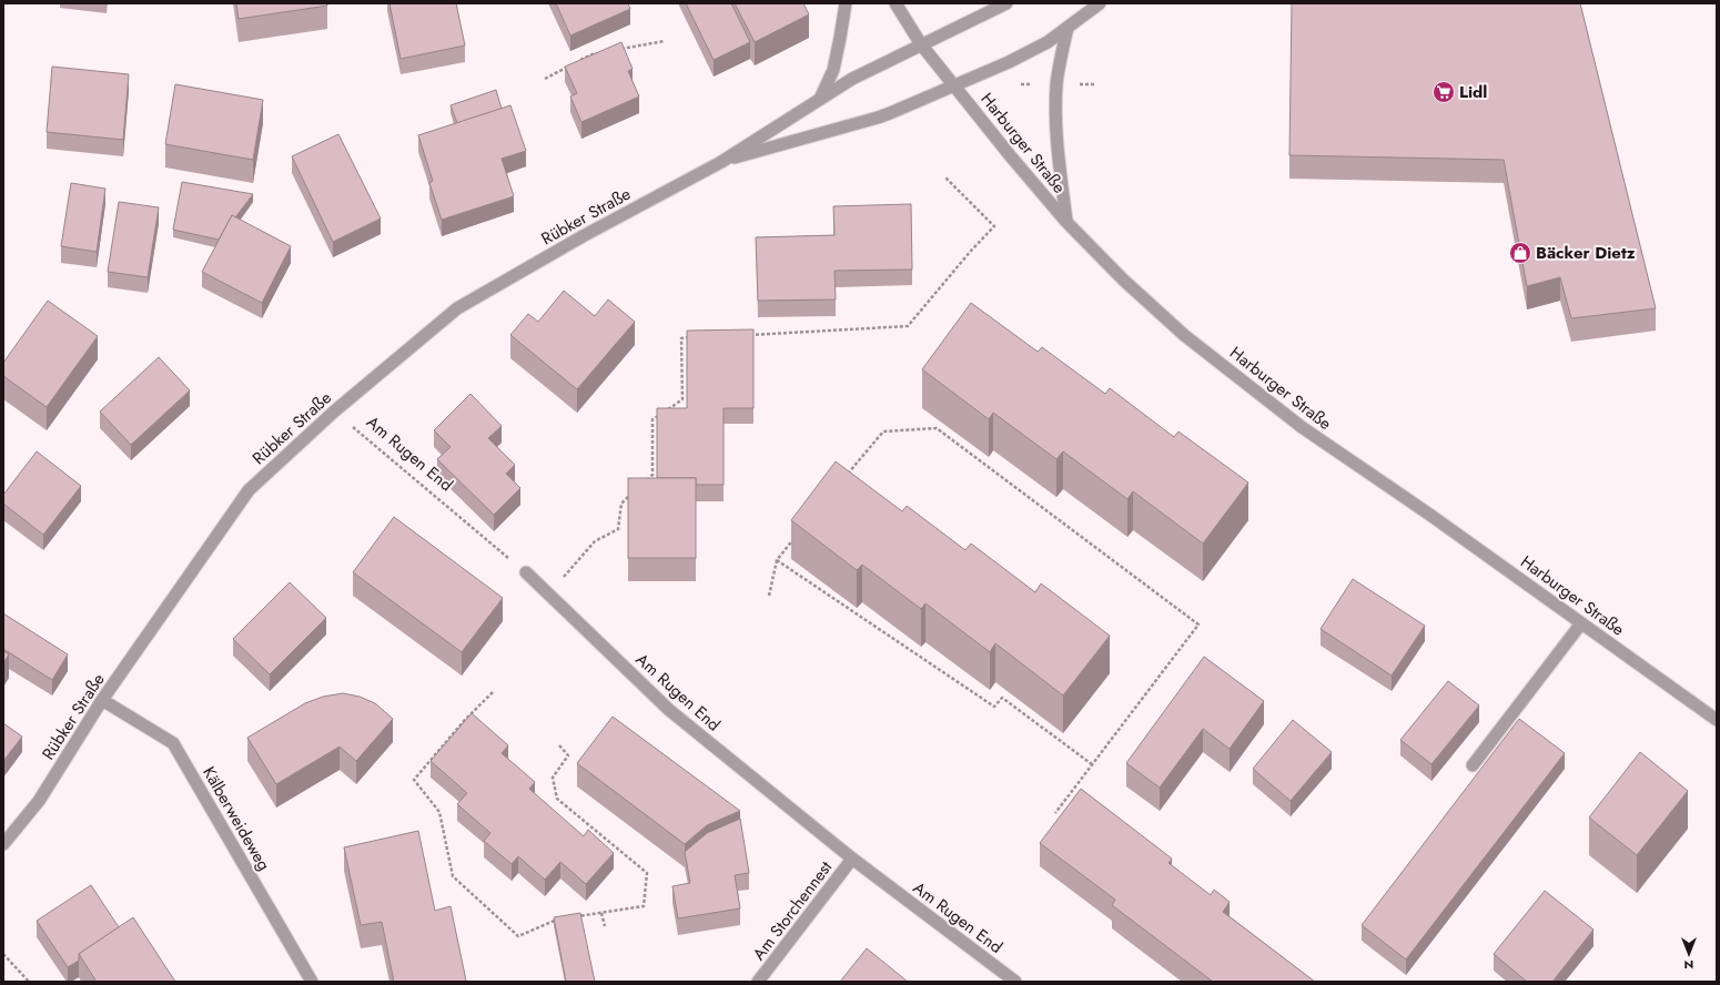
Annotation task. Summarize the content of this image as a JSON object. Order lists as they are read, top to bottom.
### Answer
{
  "streets": {
    "street": [
      "Harburger Straße",
      "Rübker Straße",
      "Am Rugen End",
      "Kälberweideweg",
      "Am Storchennest"
    ]
  },
  "crossings": [
    ["Harburger Straße", "Rübker Straße"],
    ["Rübker Straße", "Am Rugen End"],
    ["Rübker Straße", "Kälberweideweg"],
    ["Am Rugen End", "Am Storchennest"]
  ],
  "places": {
    "supermarket": ["Lidl"],
    "shop": ["Bäcker Dietz"]
  },
  "north": "bottom"
}
